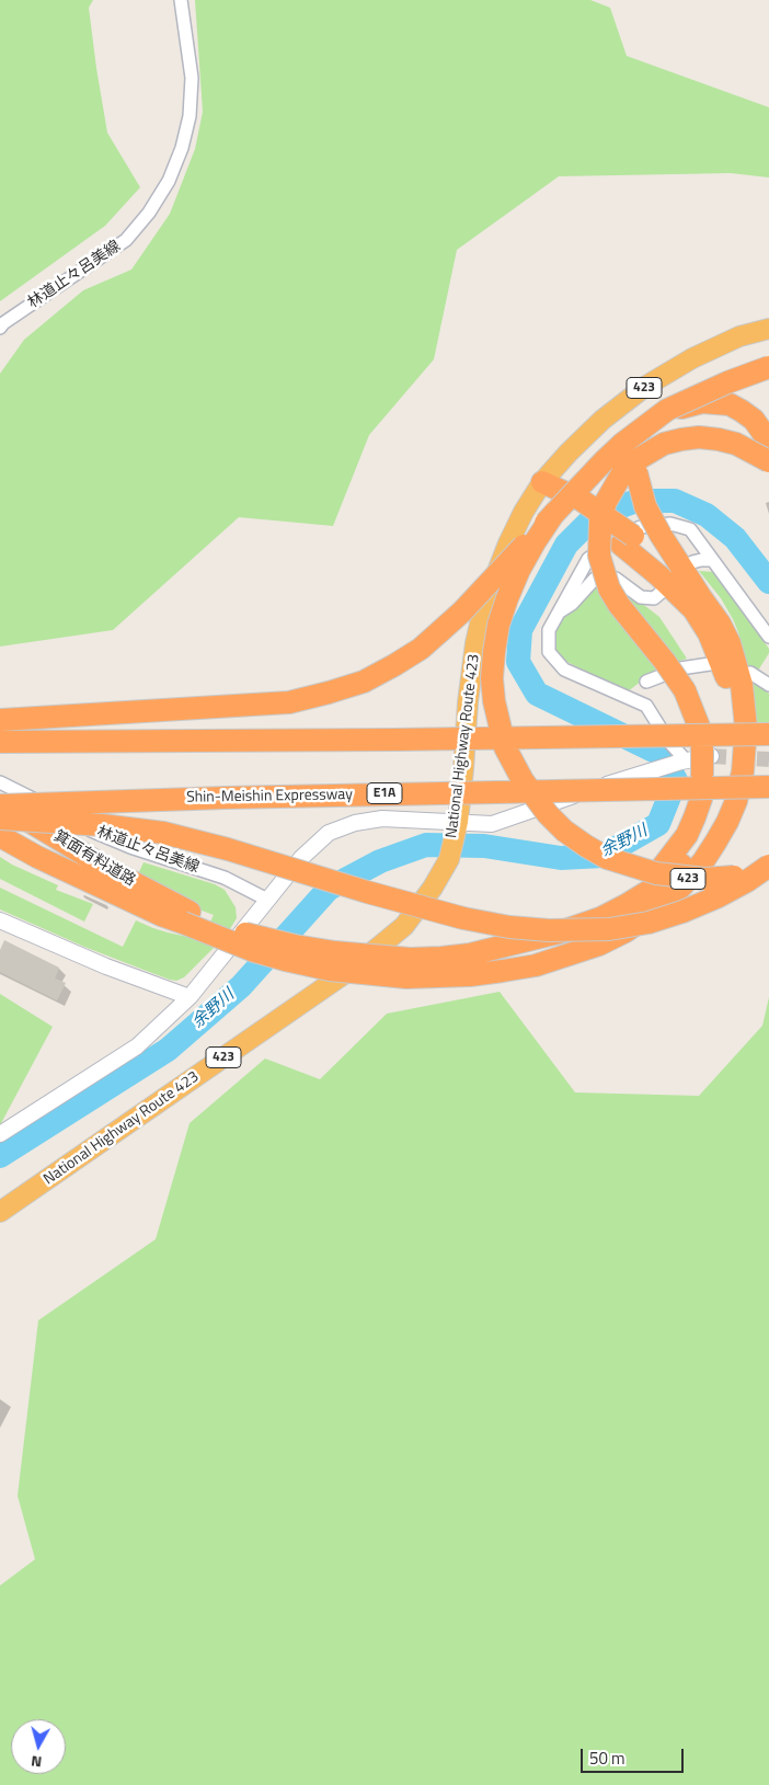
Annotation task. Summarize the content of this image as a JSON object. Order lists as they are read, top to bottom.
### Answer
{
  "streets": {
    "highway": [
      "423",
      "National Highway Route 423",
      "E1A",
      "Shin-Meishin Expressway",
      "箕面有料道路"
    ],
    "street": ["林道止々呂美線"]
  },
  "crossings": [
    ["423", "National Highway Route 423"],
    ["423", "箕面有料道路"],
    ["Shin-Meishin Expressway", "箕面有料道路"]
  ],
  "water": ["余野川"],
  "scale_bar": "50 m",
  "north": "bottom"
}
